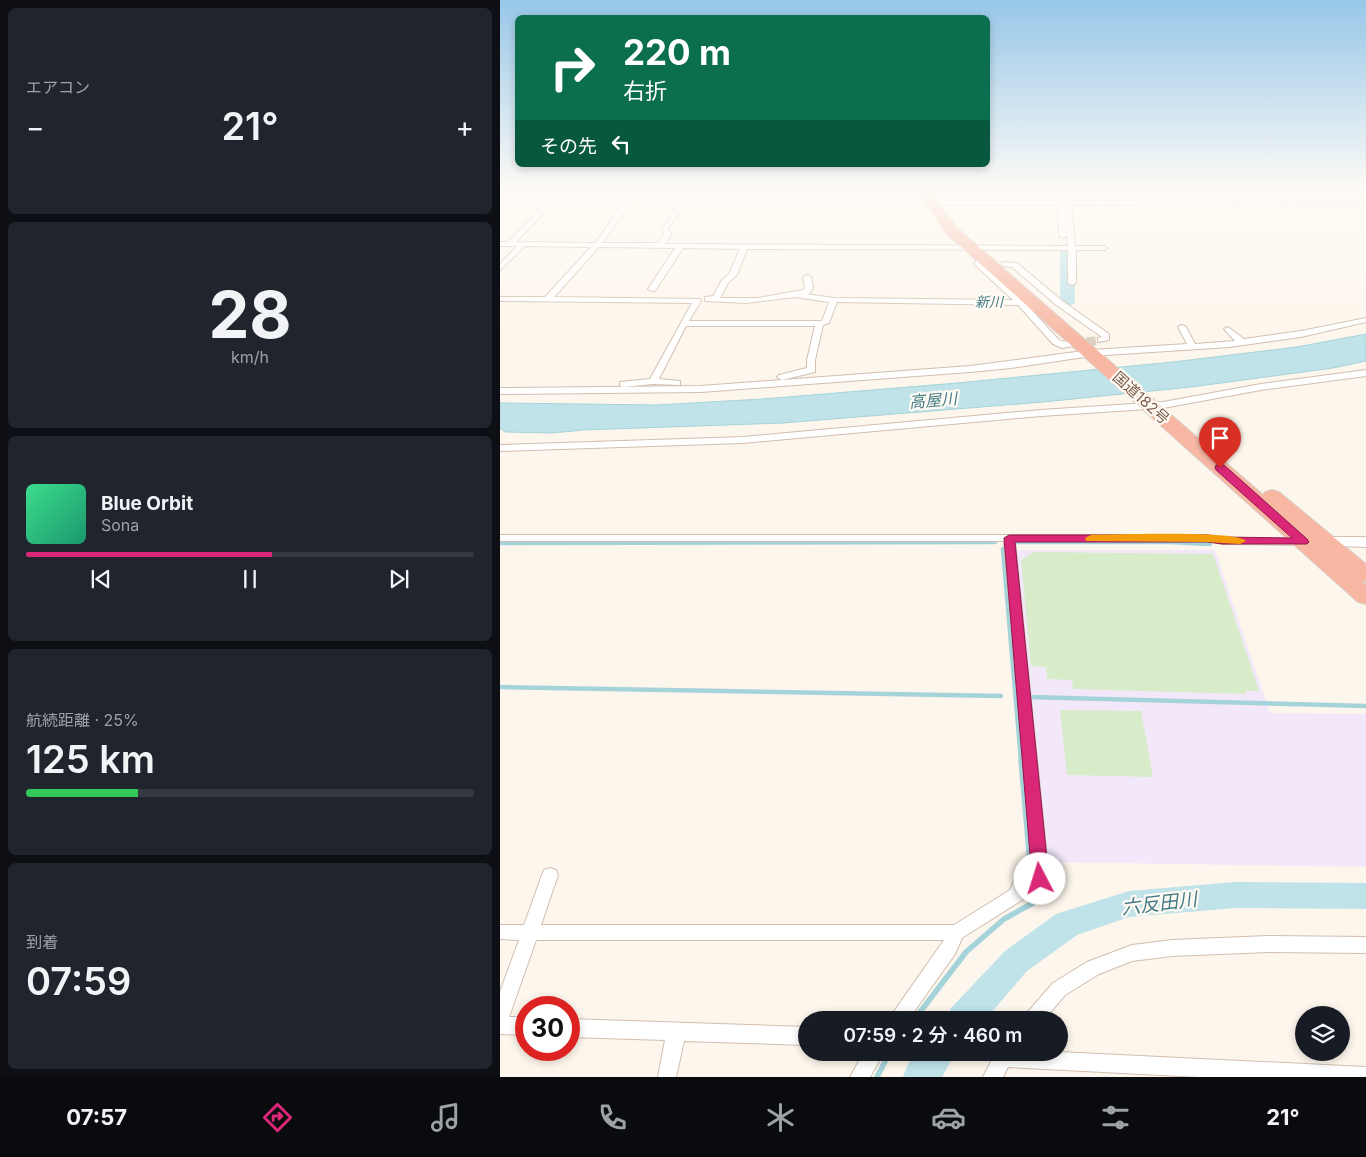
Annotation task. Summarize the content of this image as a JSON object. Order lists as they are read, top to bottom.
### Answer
{
  "streets": {
    "highway": ["国道182号"]
  },
  "water": ["新川", "高屋川", "六反田川"],
  "page": {
    "tile": [
      "エアコン",
      ["28", "km/h"],
      ["航続距離 · 25%", "125 km"],
      ["到着", "07:59"]
    ],
    "turn": ["220 m", "右折"],
    "heat": ["−", "21°", "+"],
    "then": "その先",
    "song": ["Blue Orbit", "Sona"],
    "limit": "30",
    "trip": "07:59 · 2 分 · 460 m",
    "tabs": ["07:57", "21°"]
  }
}
